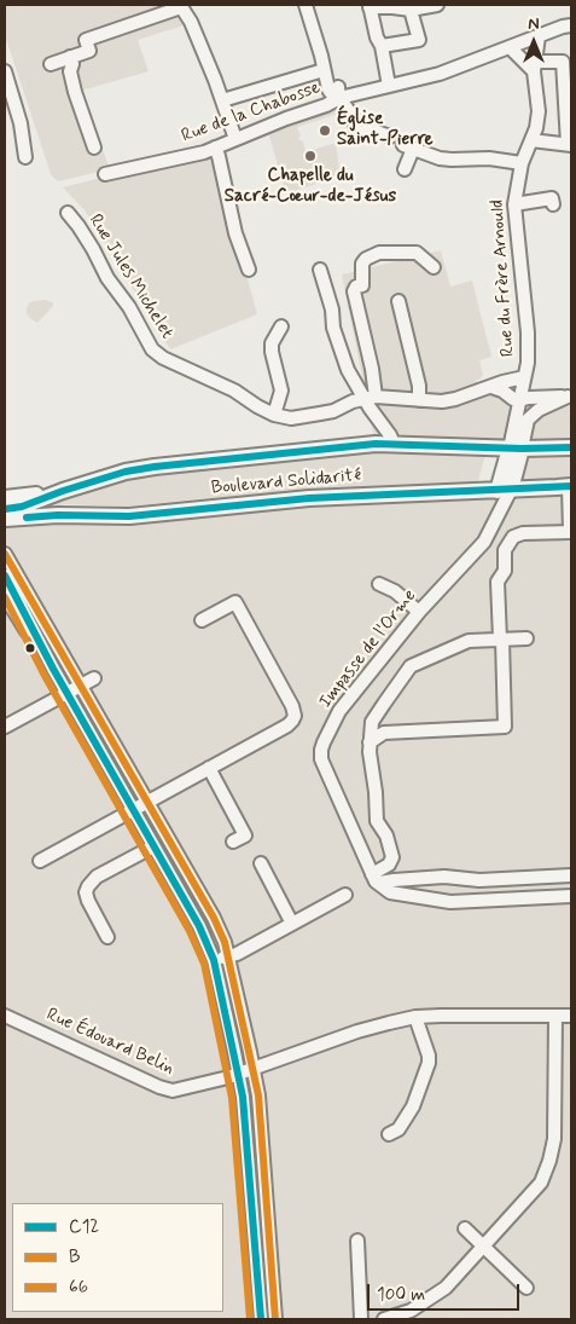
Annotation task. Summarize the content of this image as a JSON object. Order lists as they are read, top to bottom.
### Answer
{
  "streets": {
    "main road": ["Boulevard Solidarité"],
    "street": [
      "Rue de la Chabosse",
      "Rue Jules Michelet",
      "Rue du Frère Arnould",
      "Impasse de l'Orme",
      "Rue Édouard Belin"
    ]
  },
  "crossings": [
    ["Rue Jules Michelet", "Rue du Frère Arnould"],
    ["Rue du Frère Arnould", "Boulevard Solidarité"],
    ["Boulevard Solidarité", "Impasse de l'Orme"]
  ],
  "places": ["Église Saint-Pierre", "Chapelle du Sacré-Cœur-de-Jésus"],
  "lines": ["transit line C12", "transit line B", "transit line 66"],
  "legend": ["C12", "B", "66"],
  "scale_bar": "100 m",
  "north": "top"
}
